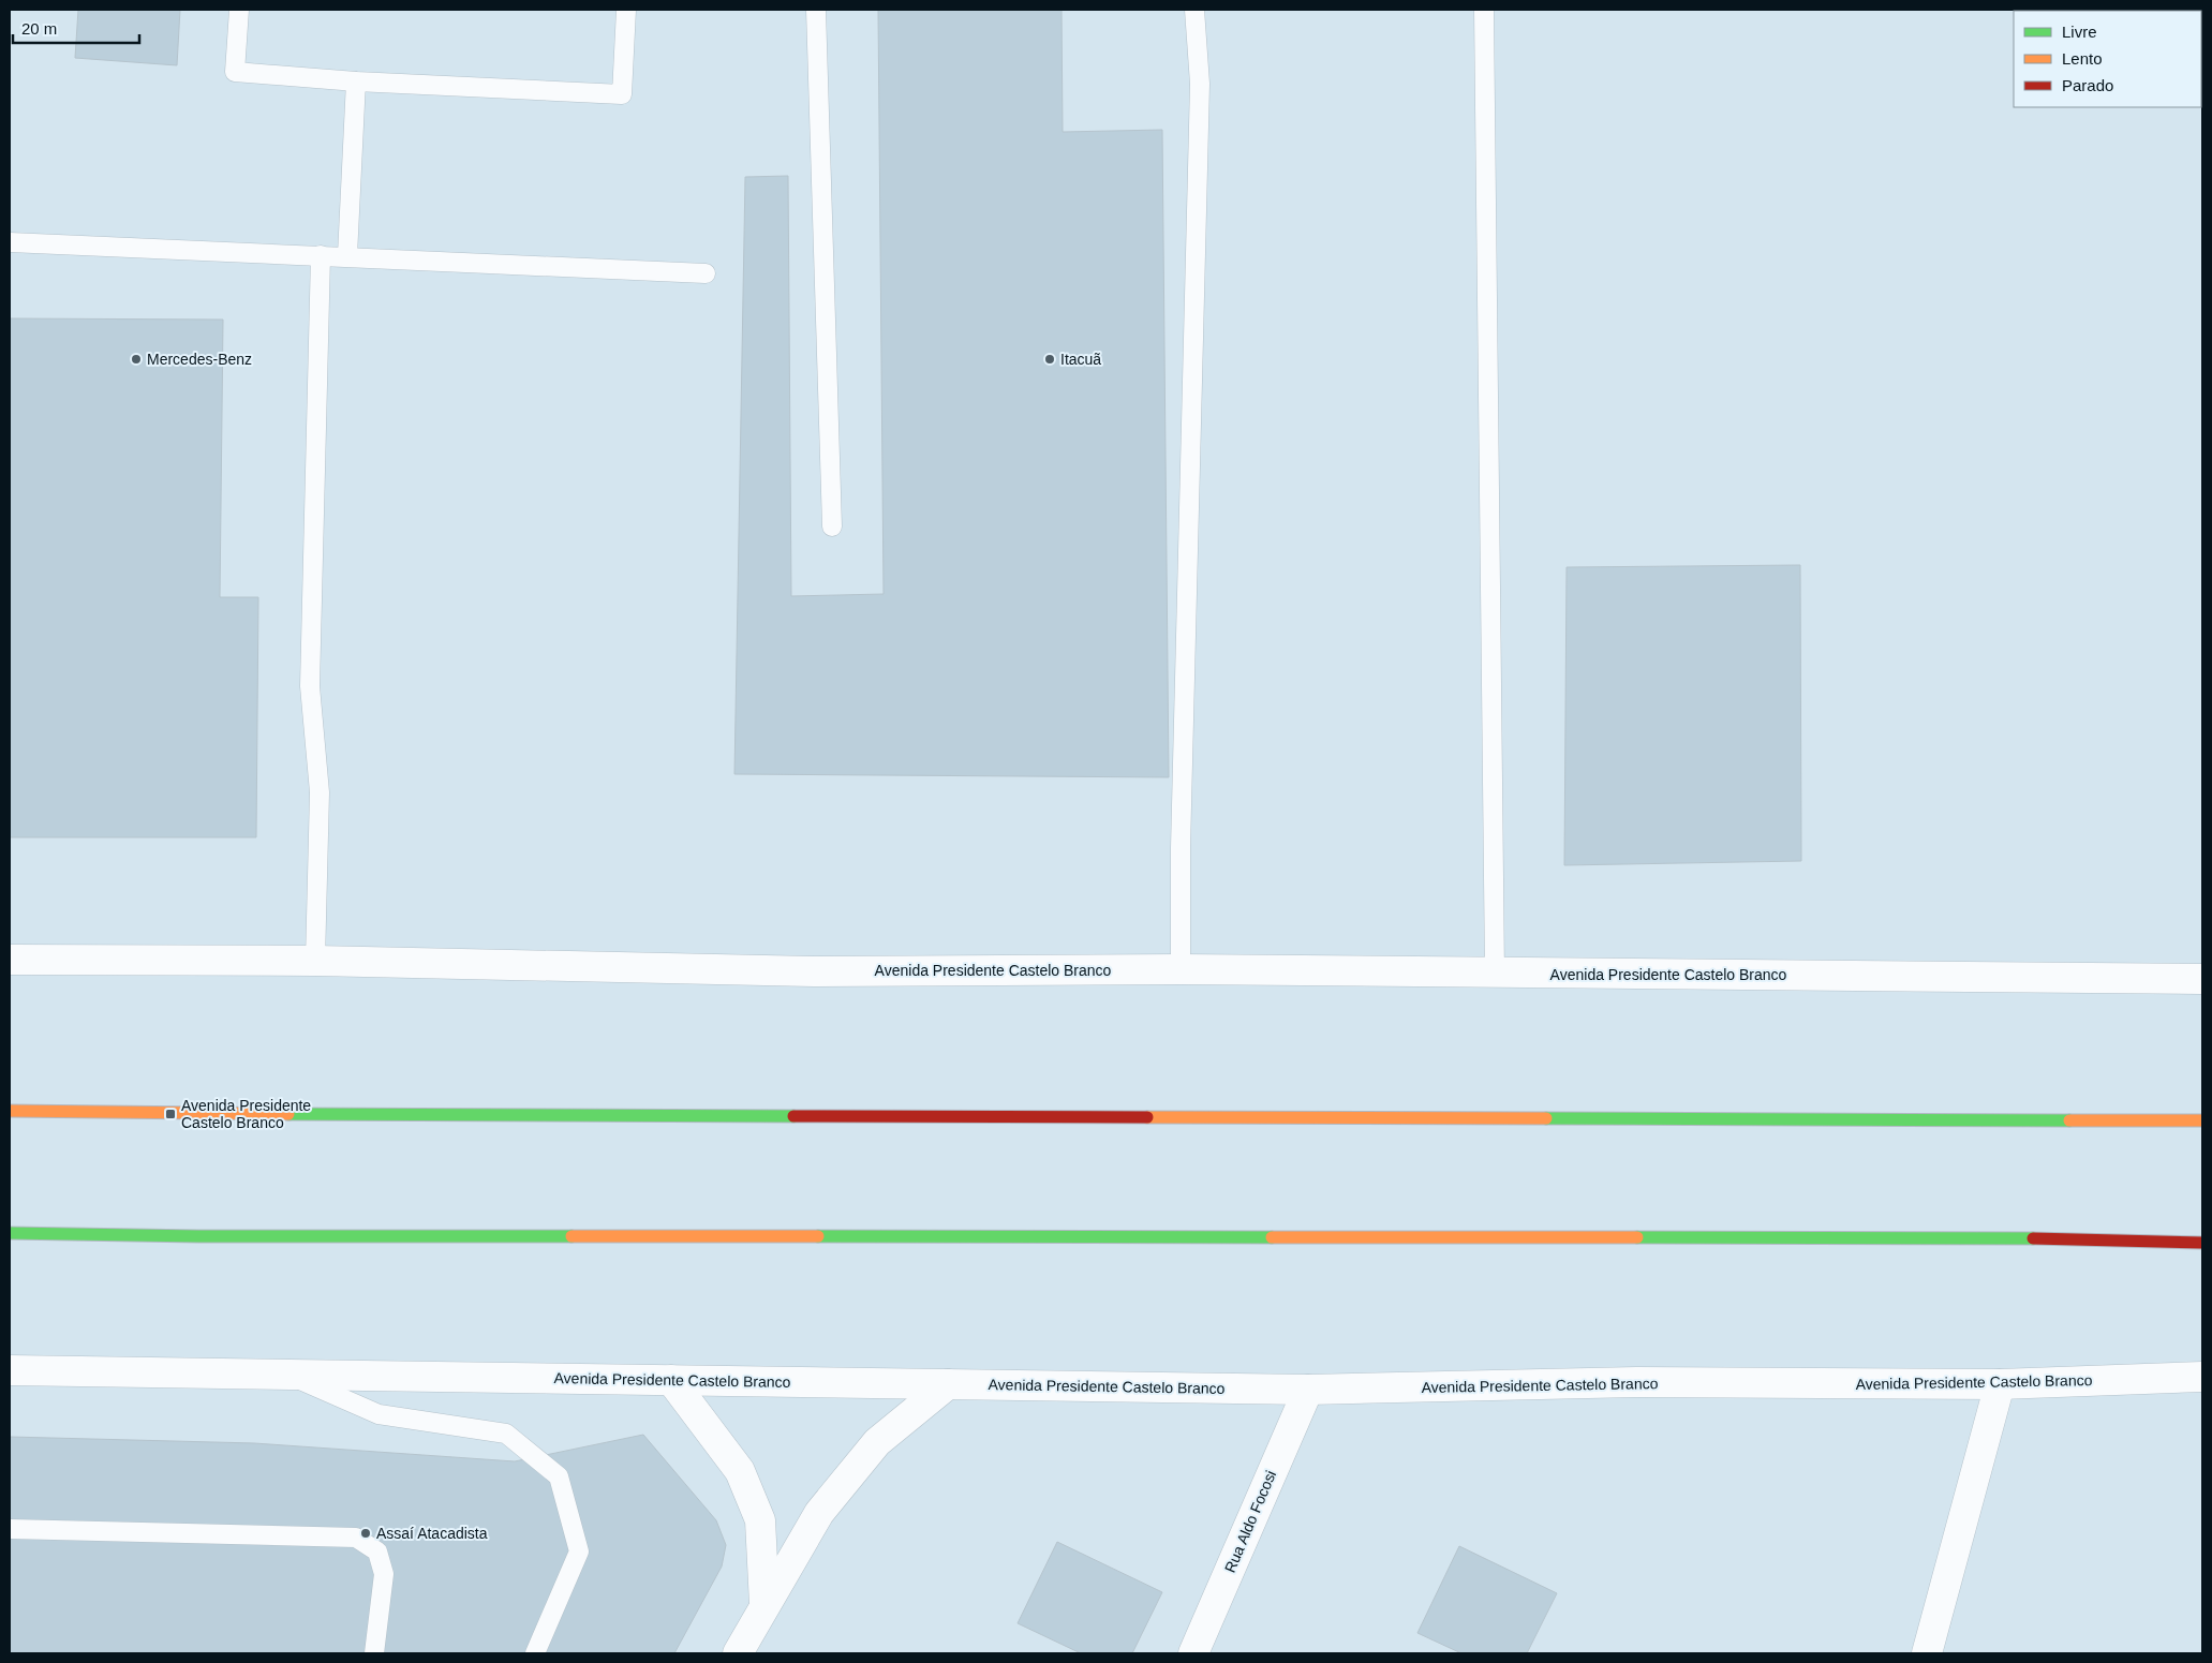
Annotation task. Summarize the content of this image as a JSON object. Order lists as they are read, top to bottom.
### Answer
{
  "streets": {
    "street": ["Avenida Presidente Castelo Branco", "Rua Aldo Focosi"]
  },
  "crossings": [
    ["Avenida Presidente Castelo Branco", "Rua Aldo Focosi"]
  ],
  "places": {
    "other": ["Mercedes-Benz", "Itacuã", "Assaí Atacadista"],
    "transit": ["Avenida Presidente Castelo Branco"]
  },
  "legend": ["Livre", "Lento", "Parado"],
  "scale_bar": "20 m"
}
